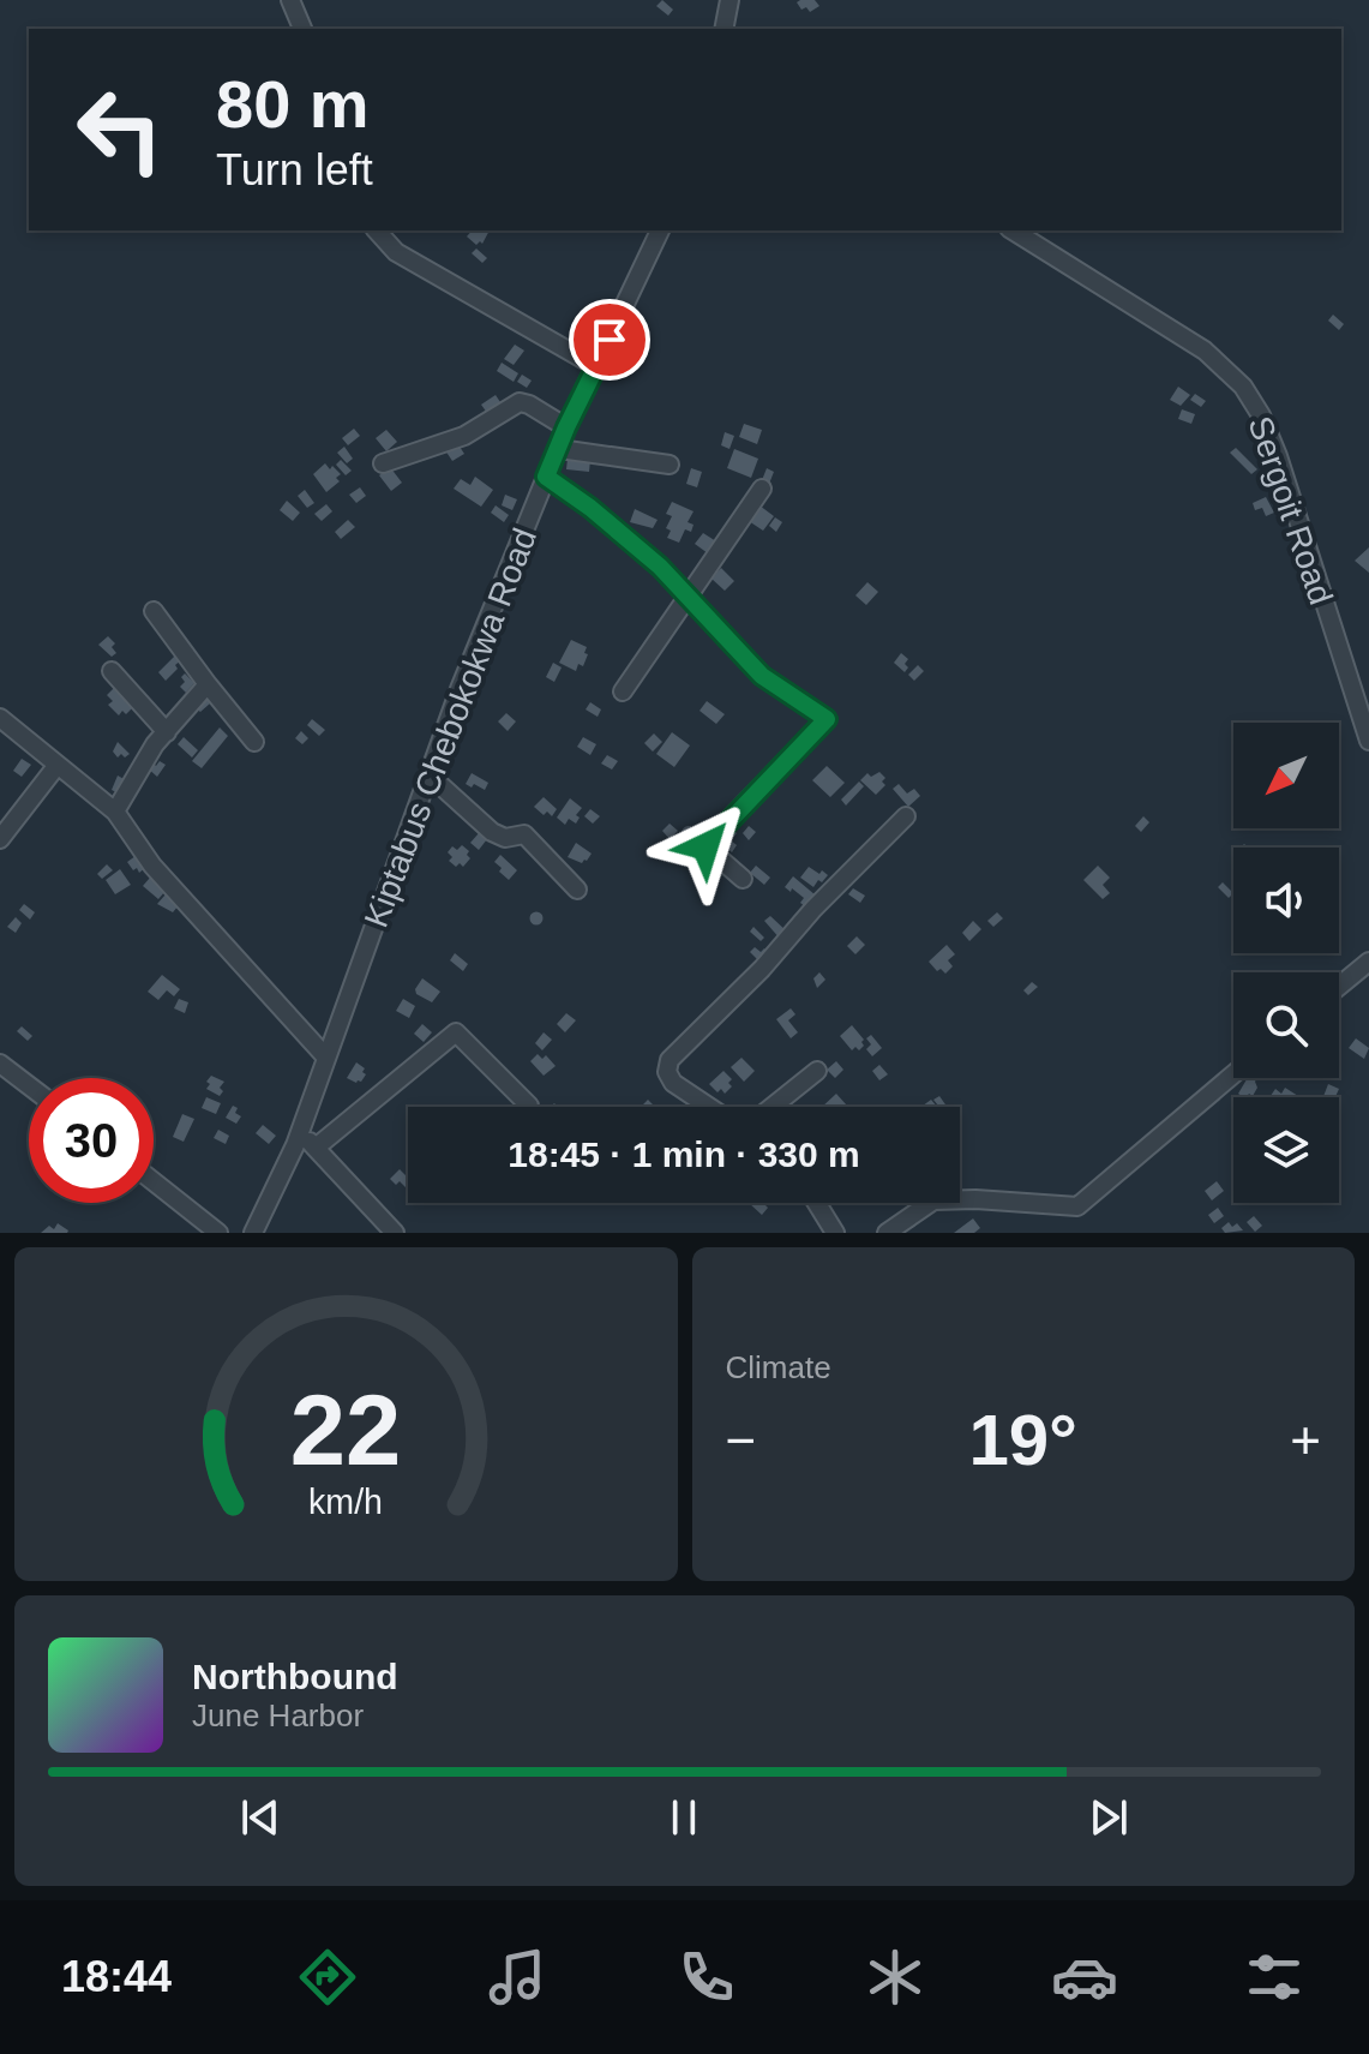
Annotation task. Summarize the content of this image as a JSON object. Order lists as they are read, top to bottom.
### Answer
{
  "streets": {
    "street": ["Sergoit Road", "Kiptabus Chebokokwa Road"]
  },
  "north": "bottom left",
  "page": {
    "turn": ["80 m", "Turn left"],
    "limit": "30",
    "trip": "18:45 · 1 min · 330 m",
    "tile": "Climate",
    "heat": ["−", "19°", "+"],
    "song": ["Northbound", "June Harbor"],
    "tabs": "18:44",
    "gauge": ["22", "km/h"]
  }
}
